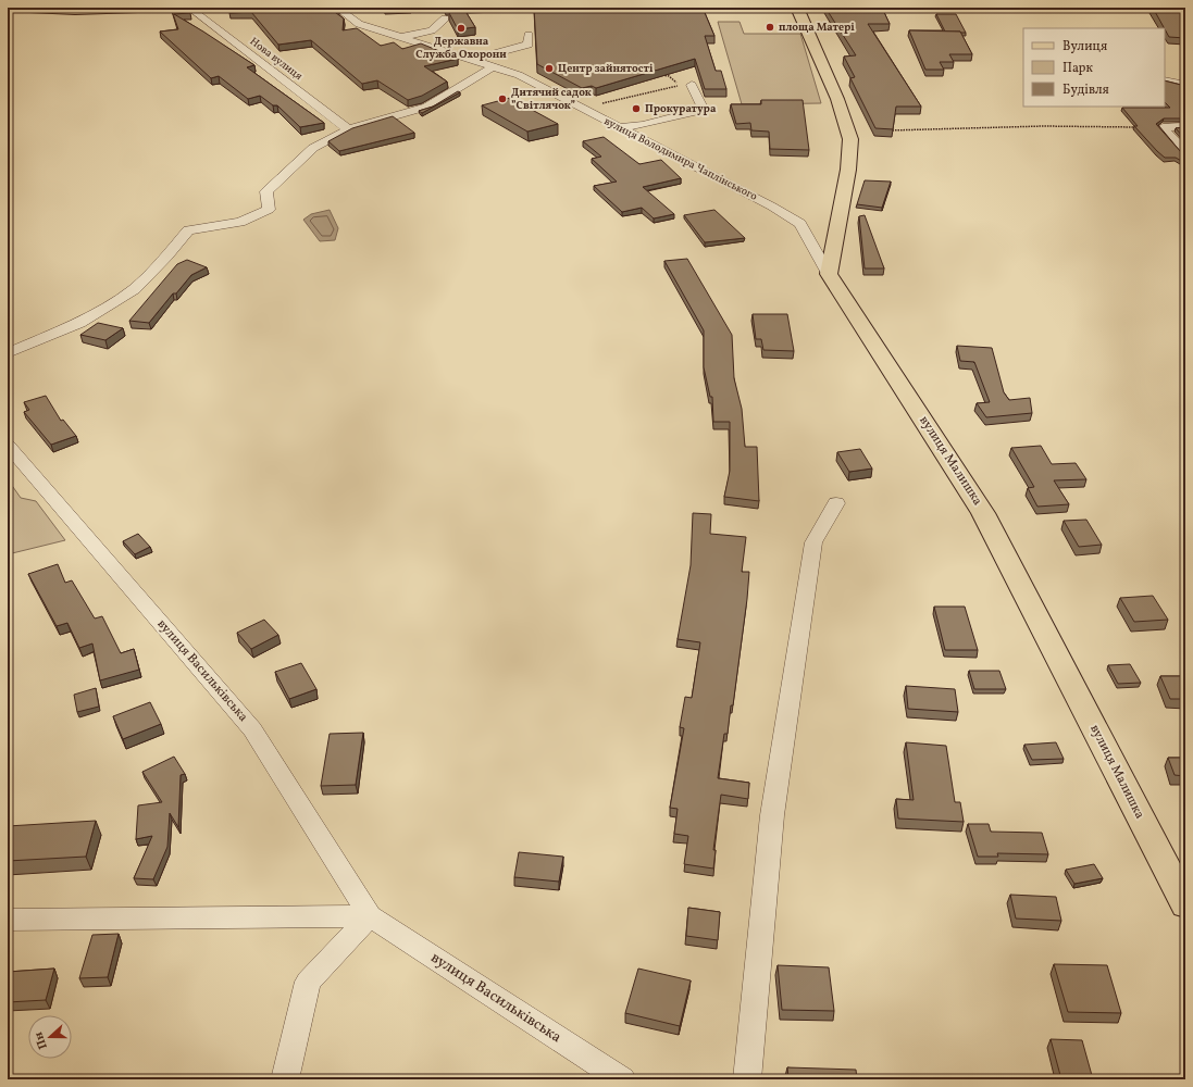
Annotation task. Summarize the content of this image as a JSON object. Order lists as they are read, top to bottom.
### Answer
{
  "streets": {
    "main road": ["вулиця Малишка"],
    "street": ["Нова вулиця", "вулиця Володимира Чаплінського", "вулиця Васильківська"]
  },
  "crossings": [
    ["вулиця Володимира Чаплінського", "вулиця Малишка"]
  ],
  "places": [
    "площа Матері",
    "Державна Служба Охорони",
    "Центр зайнятості",
    "Дитячий садок ”Світлячок”",
    "Прокуратура"
  ],
  "legend": ["Вулиця", "Парк", "Будівля"],
  "north": "left"
}
